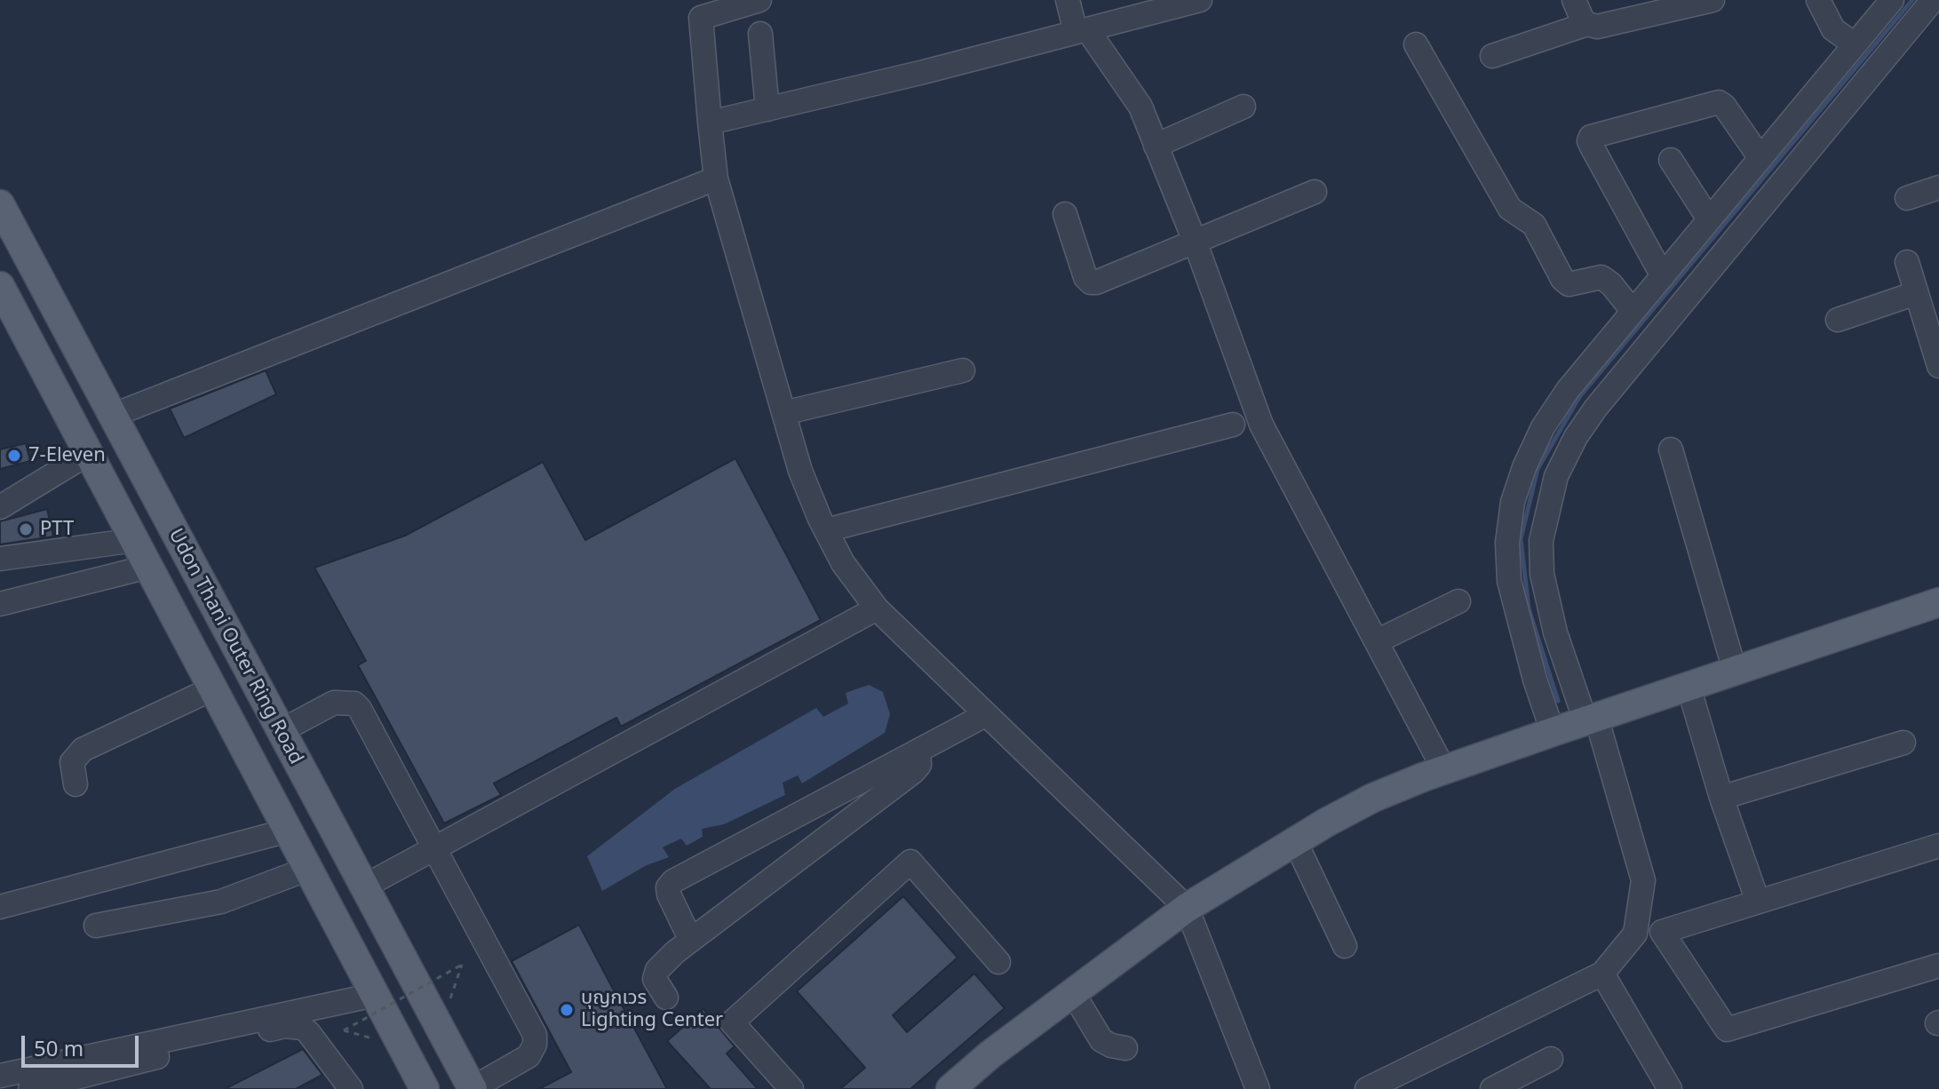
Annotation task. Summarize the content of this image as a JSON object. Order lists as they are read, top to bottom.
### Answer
{
  "streets": {
    "main road": ["Udon Thani Outer Ring Road"]
  },
  "places": ["7-Eleven", "PTT", "บุญกเวร Lighting Center"],
  "scale_bar": "50 m"
}
